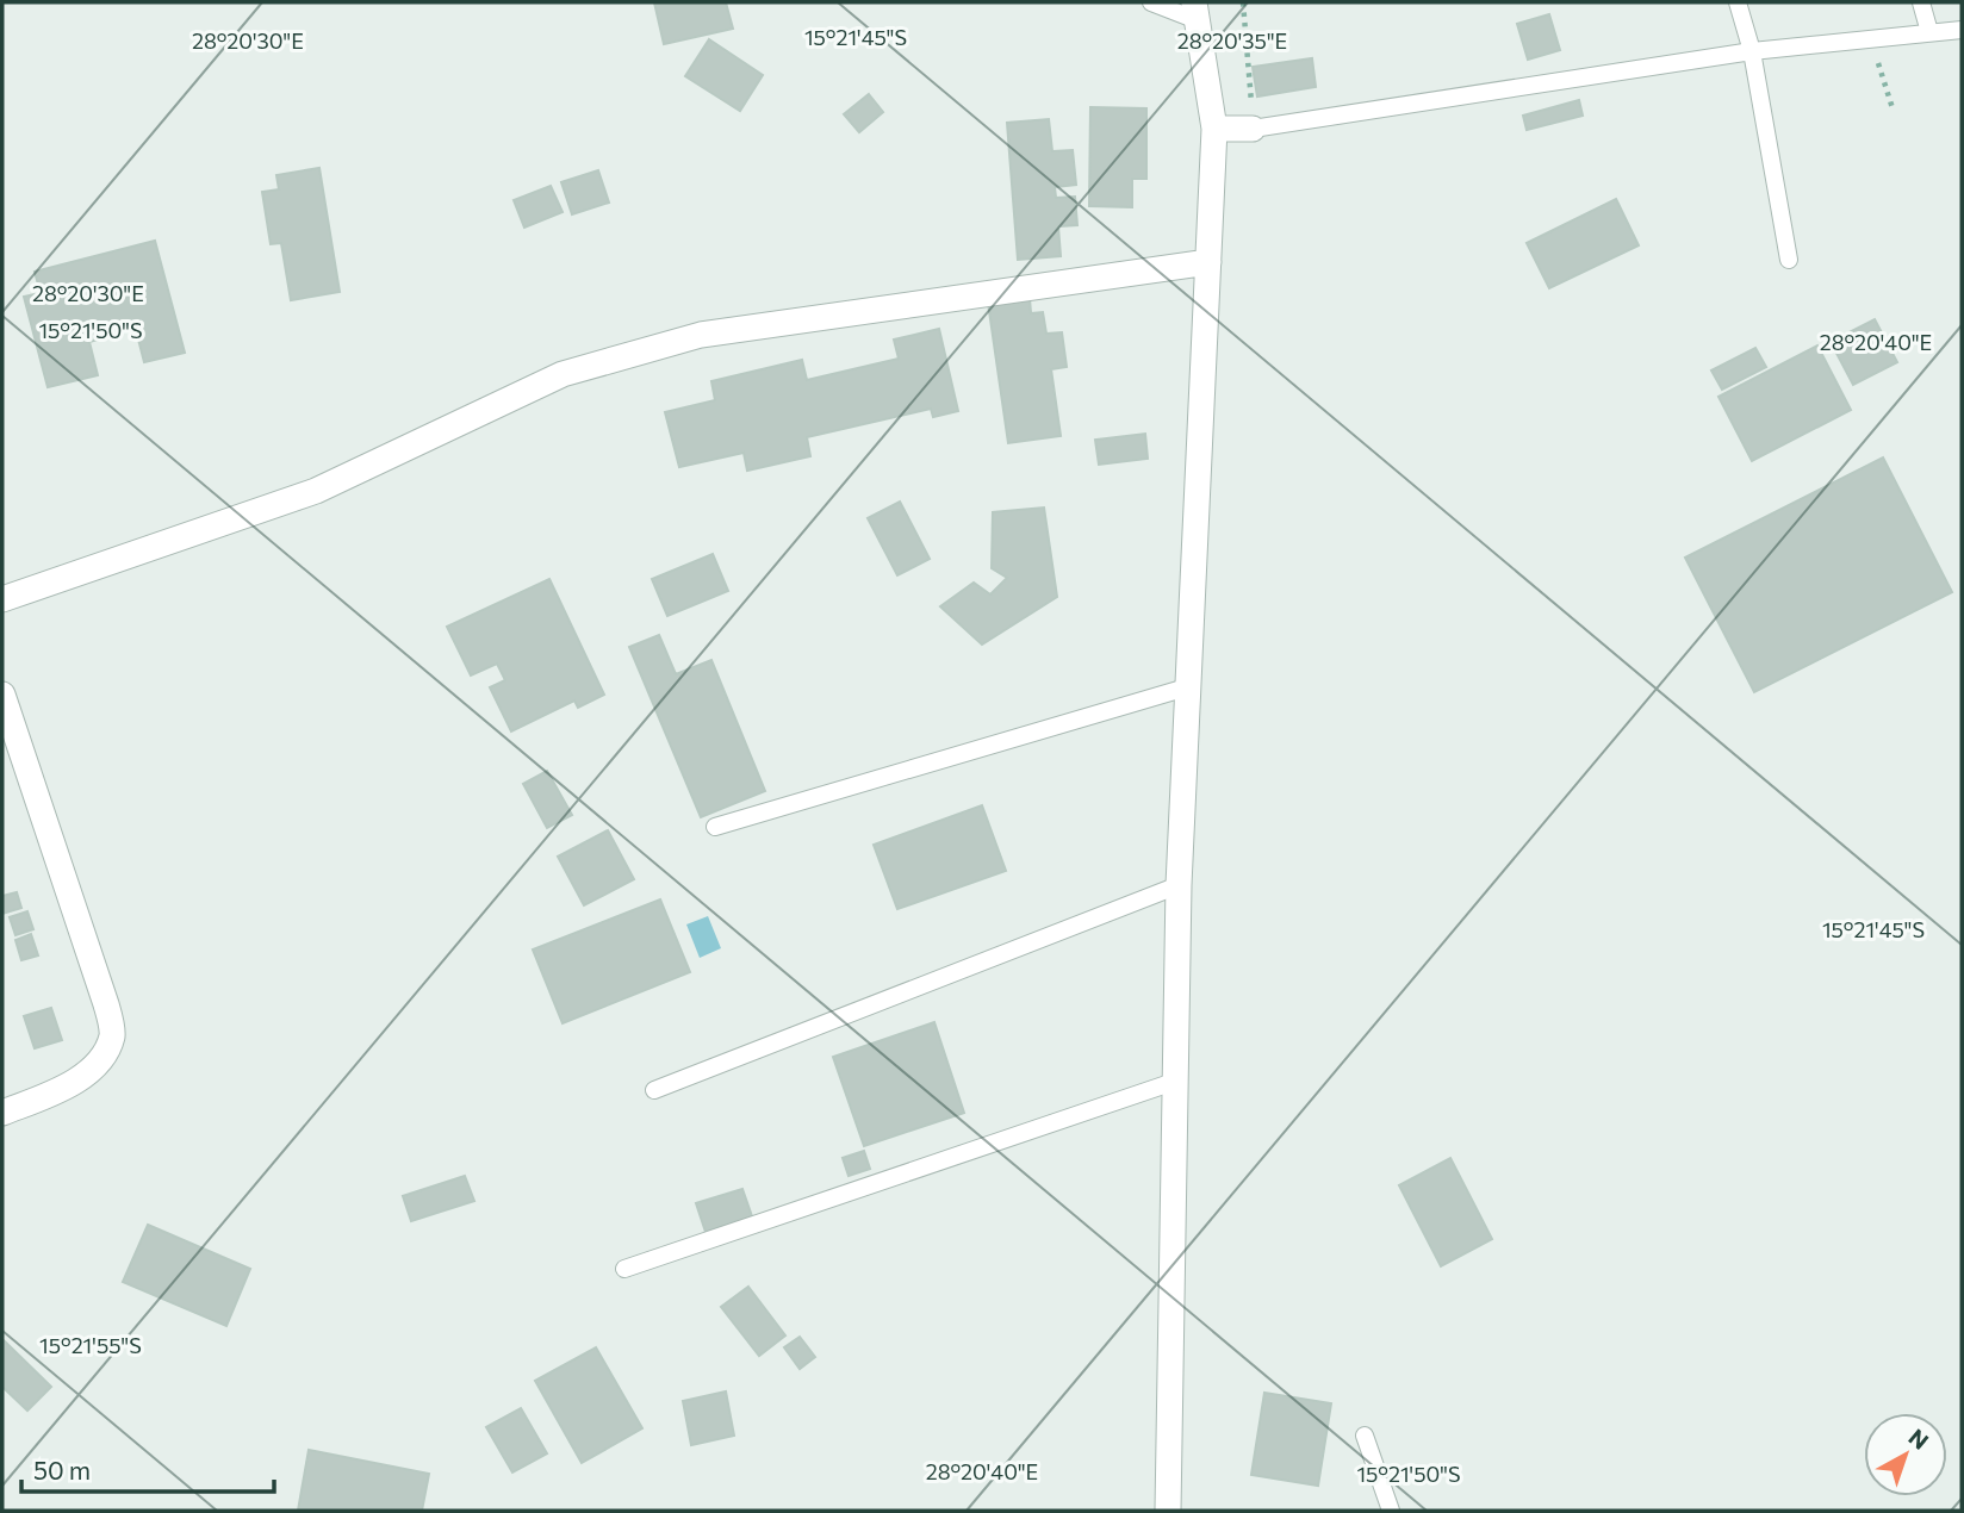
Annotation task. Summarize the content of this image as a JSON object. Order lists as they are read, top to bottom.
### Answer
{
  "scale_bar": "50 m",
  "north": "top right",
  "coordinates": [
    "15°21'45\"S",
    "28°20'30\"E",
    "28°20'35\"E",
    "15°21'50\"S",
    "28°20'40\"E",
    "15°21'55\"S"
  ]
}
